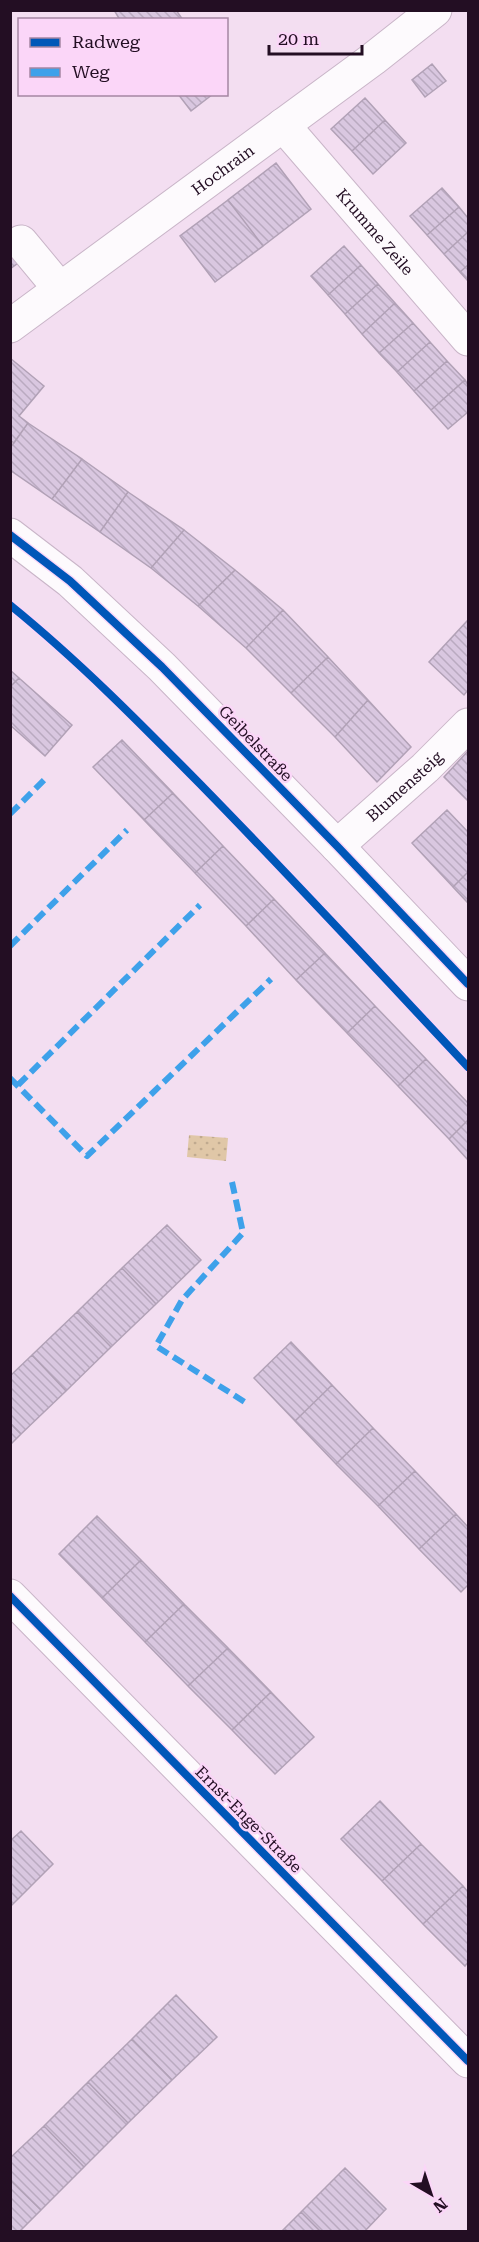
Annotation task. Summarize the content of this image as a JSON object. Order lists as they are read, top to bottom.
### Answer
{
  "streets": {
    "street": [
      "Hochrain",
      "Krumme Zeile",
      "Geibelstraße",
      "Blumensteig",
      "Ernst-Enge-Straße"
    ]
  },
  "crossings": [
    ["Hochrain", "Krumme Zeile"],
    ["Geibelstraße", "Blumensteig"]
  ],
  "legend": ["Radweg", "Weg"],
  "scale_bar": "20 m",
  "north": "bottom right"
}
